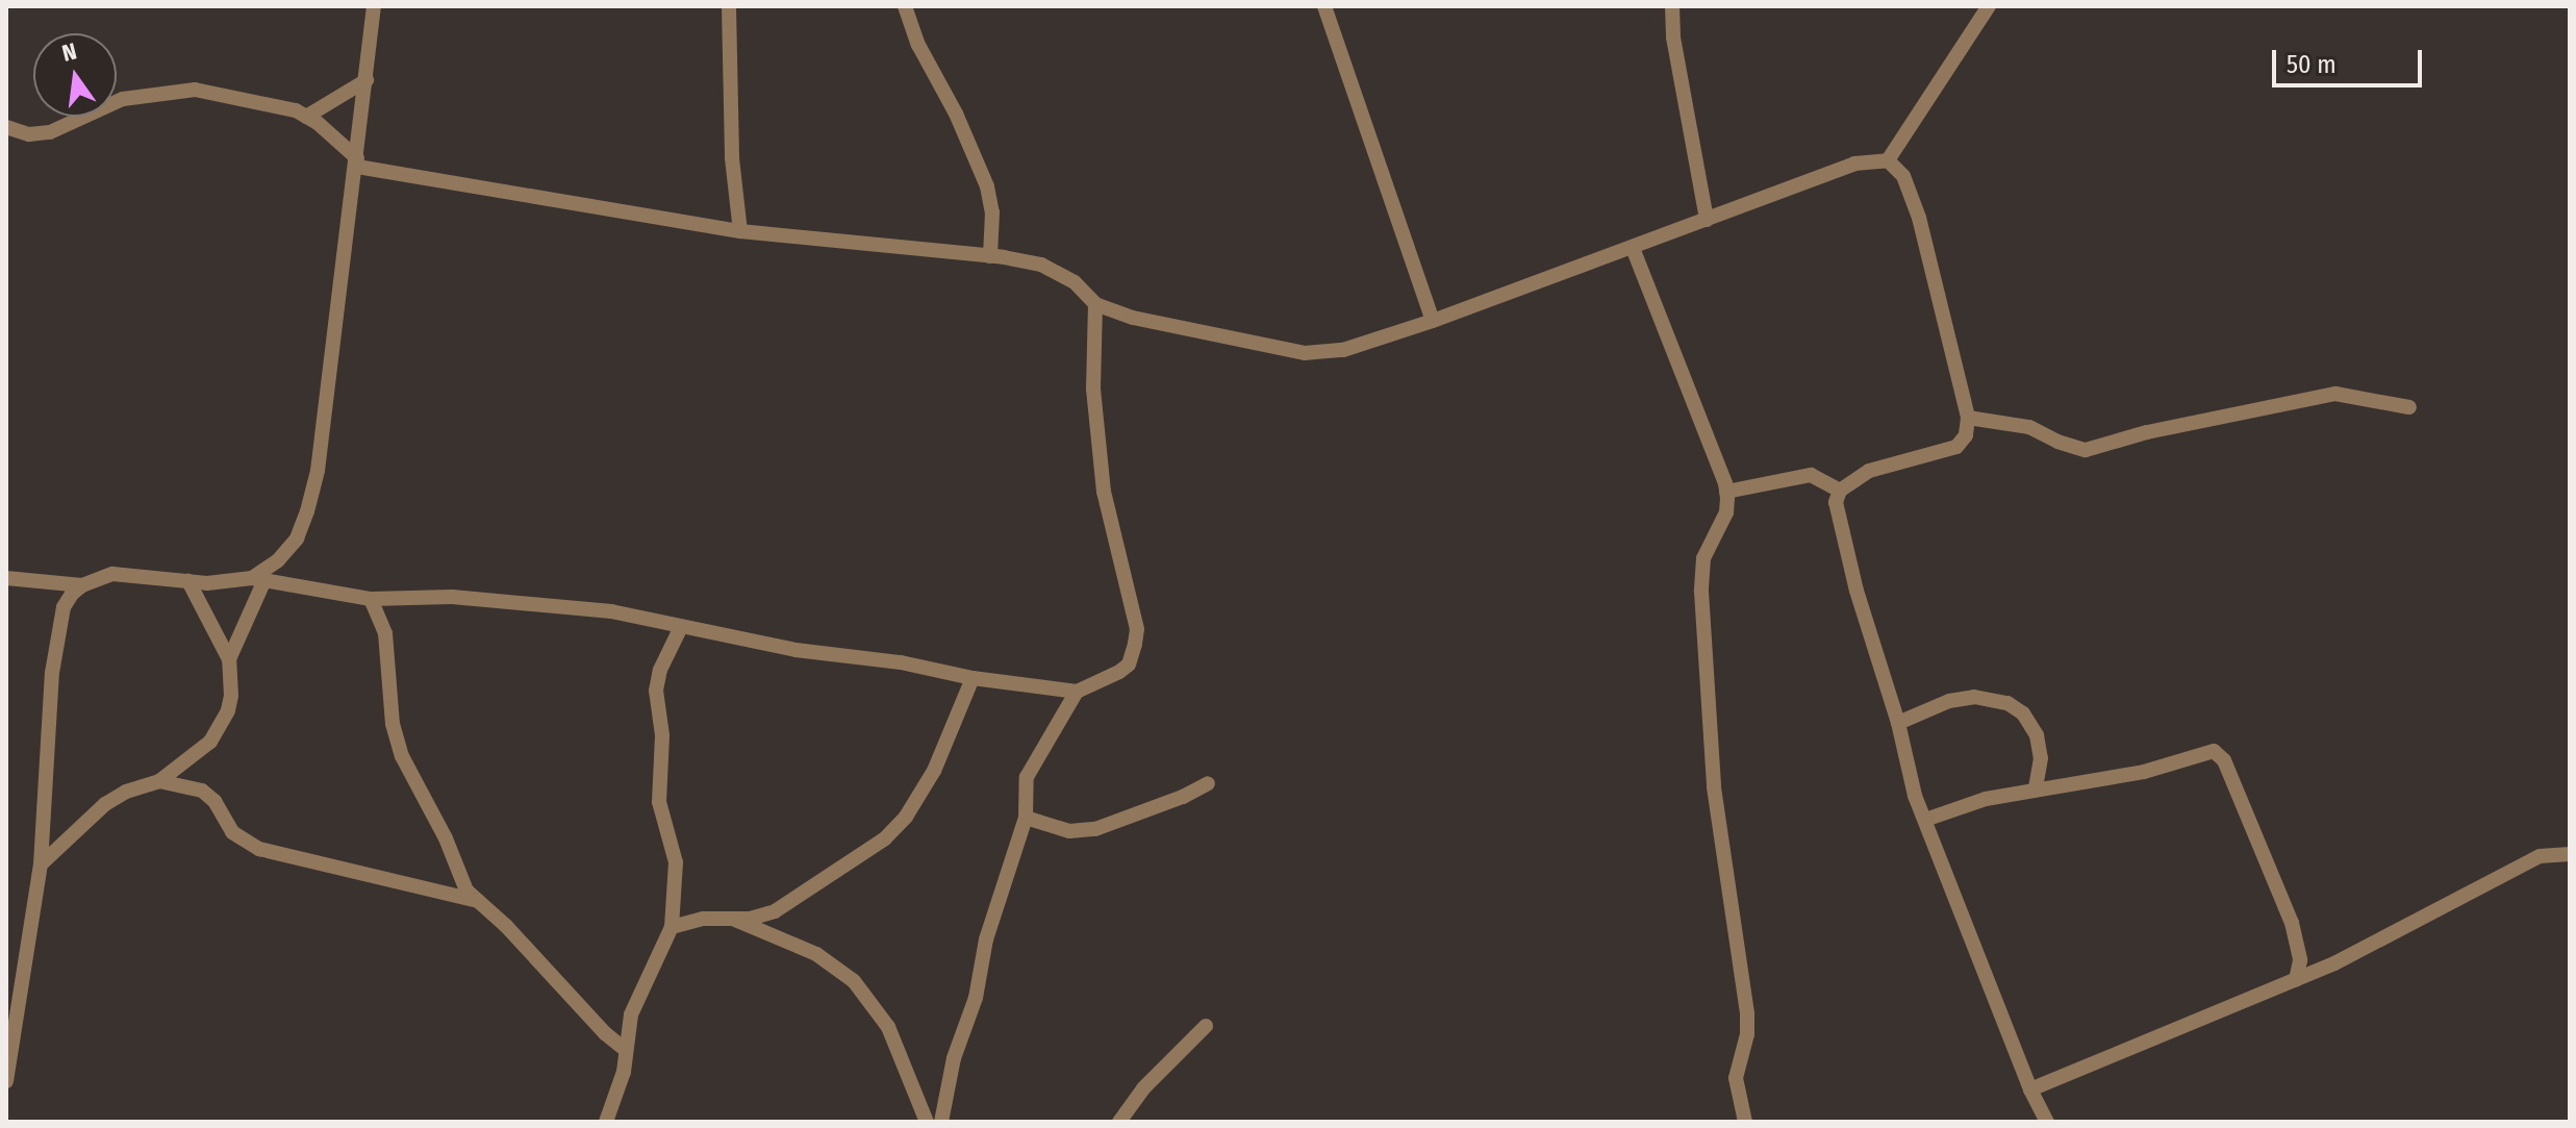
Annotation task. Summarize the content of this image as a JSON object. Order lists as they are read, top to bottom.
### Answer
{
  "scale_bar": "50 m",
  "north": "top"
}
